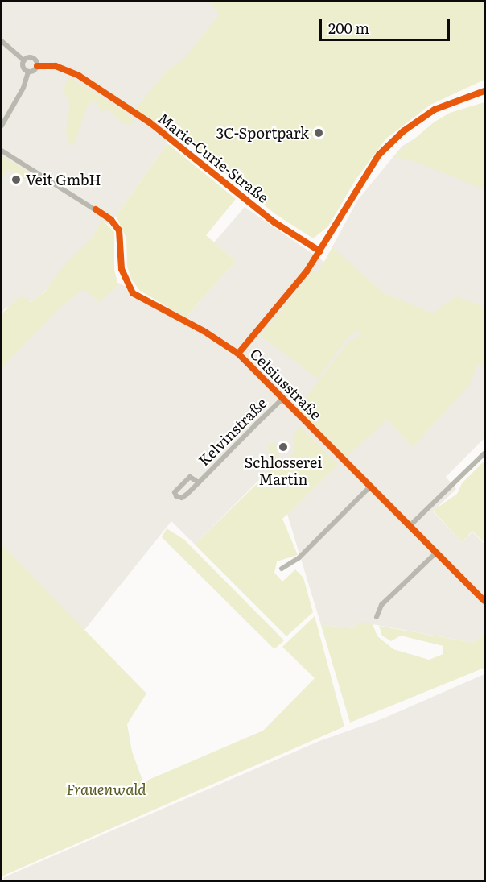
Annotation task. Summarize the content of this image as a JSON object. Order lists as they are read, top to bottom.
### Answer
{
  "streets": {
    "street": ["Marie-Curie-Straße", "Celsiusstraße", "Kelvinstraße"]
  },
  "crossings": [
    ["Celsiusstraße", "Kelvinstraße"]
  ],
  "parks": ["Frauenwald"],
  "places": ["3C-Sportpark", "Veit GmbH", "Schlosserei Martin"],
  "scale_bar": "200 m"
}
